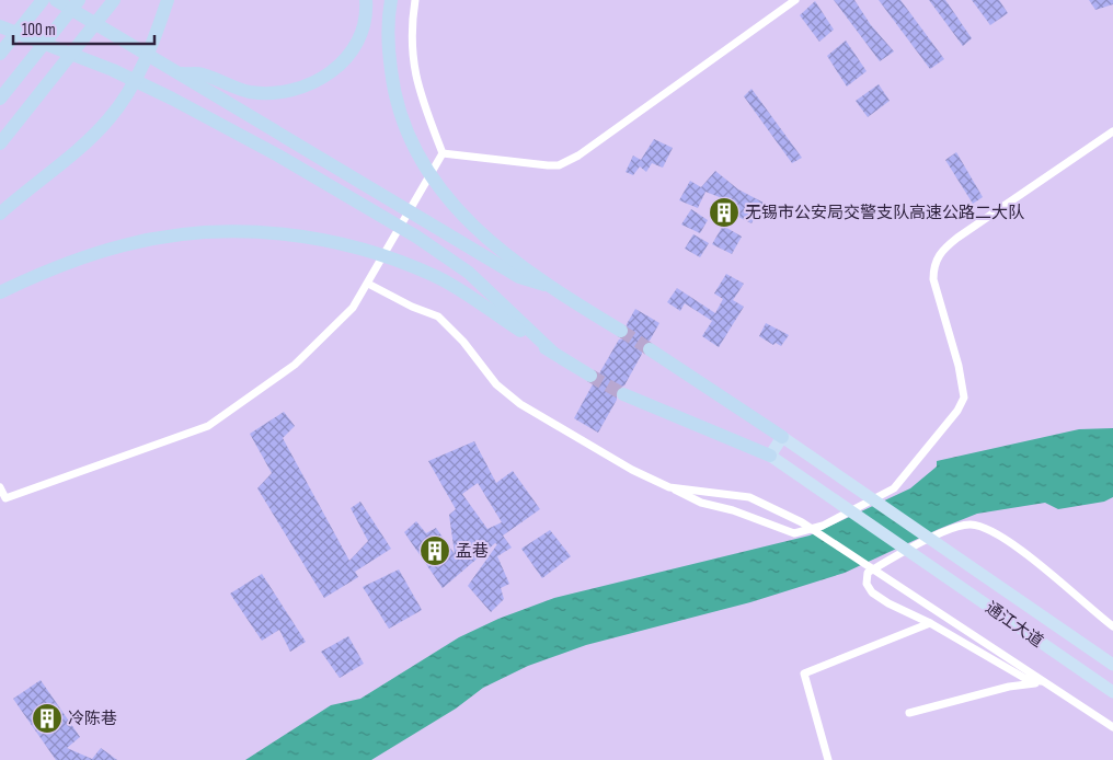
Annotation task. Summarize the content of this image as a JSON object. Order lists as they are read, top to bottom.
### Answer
{
  "streets": {
    "highway": ["通江大道"]
  },
  "places": {
    "building": ["无锡市公安局交警支队高速公路二大队", "孟巷", "冷陈巷"]
  },
  "scale_bar": "100 m"
}
